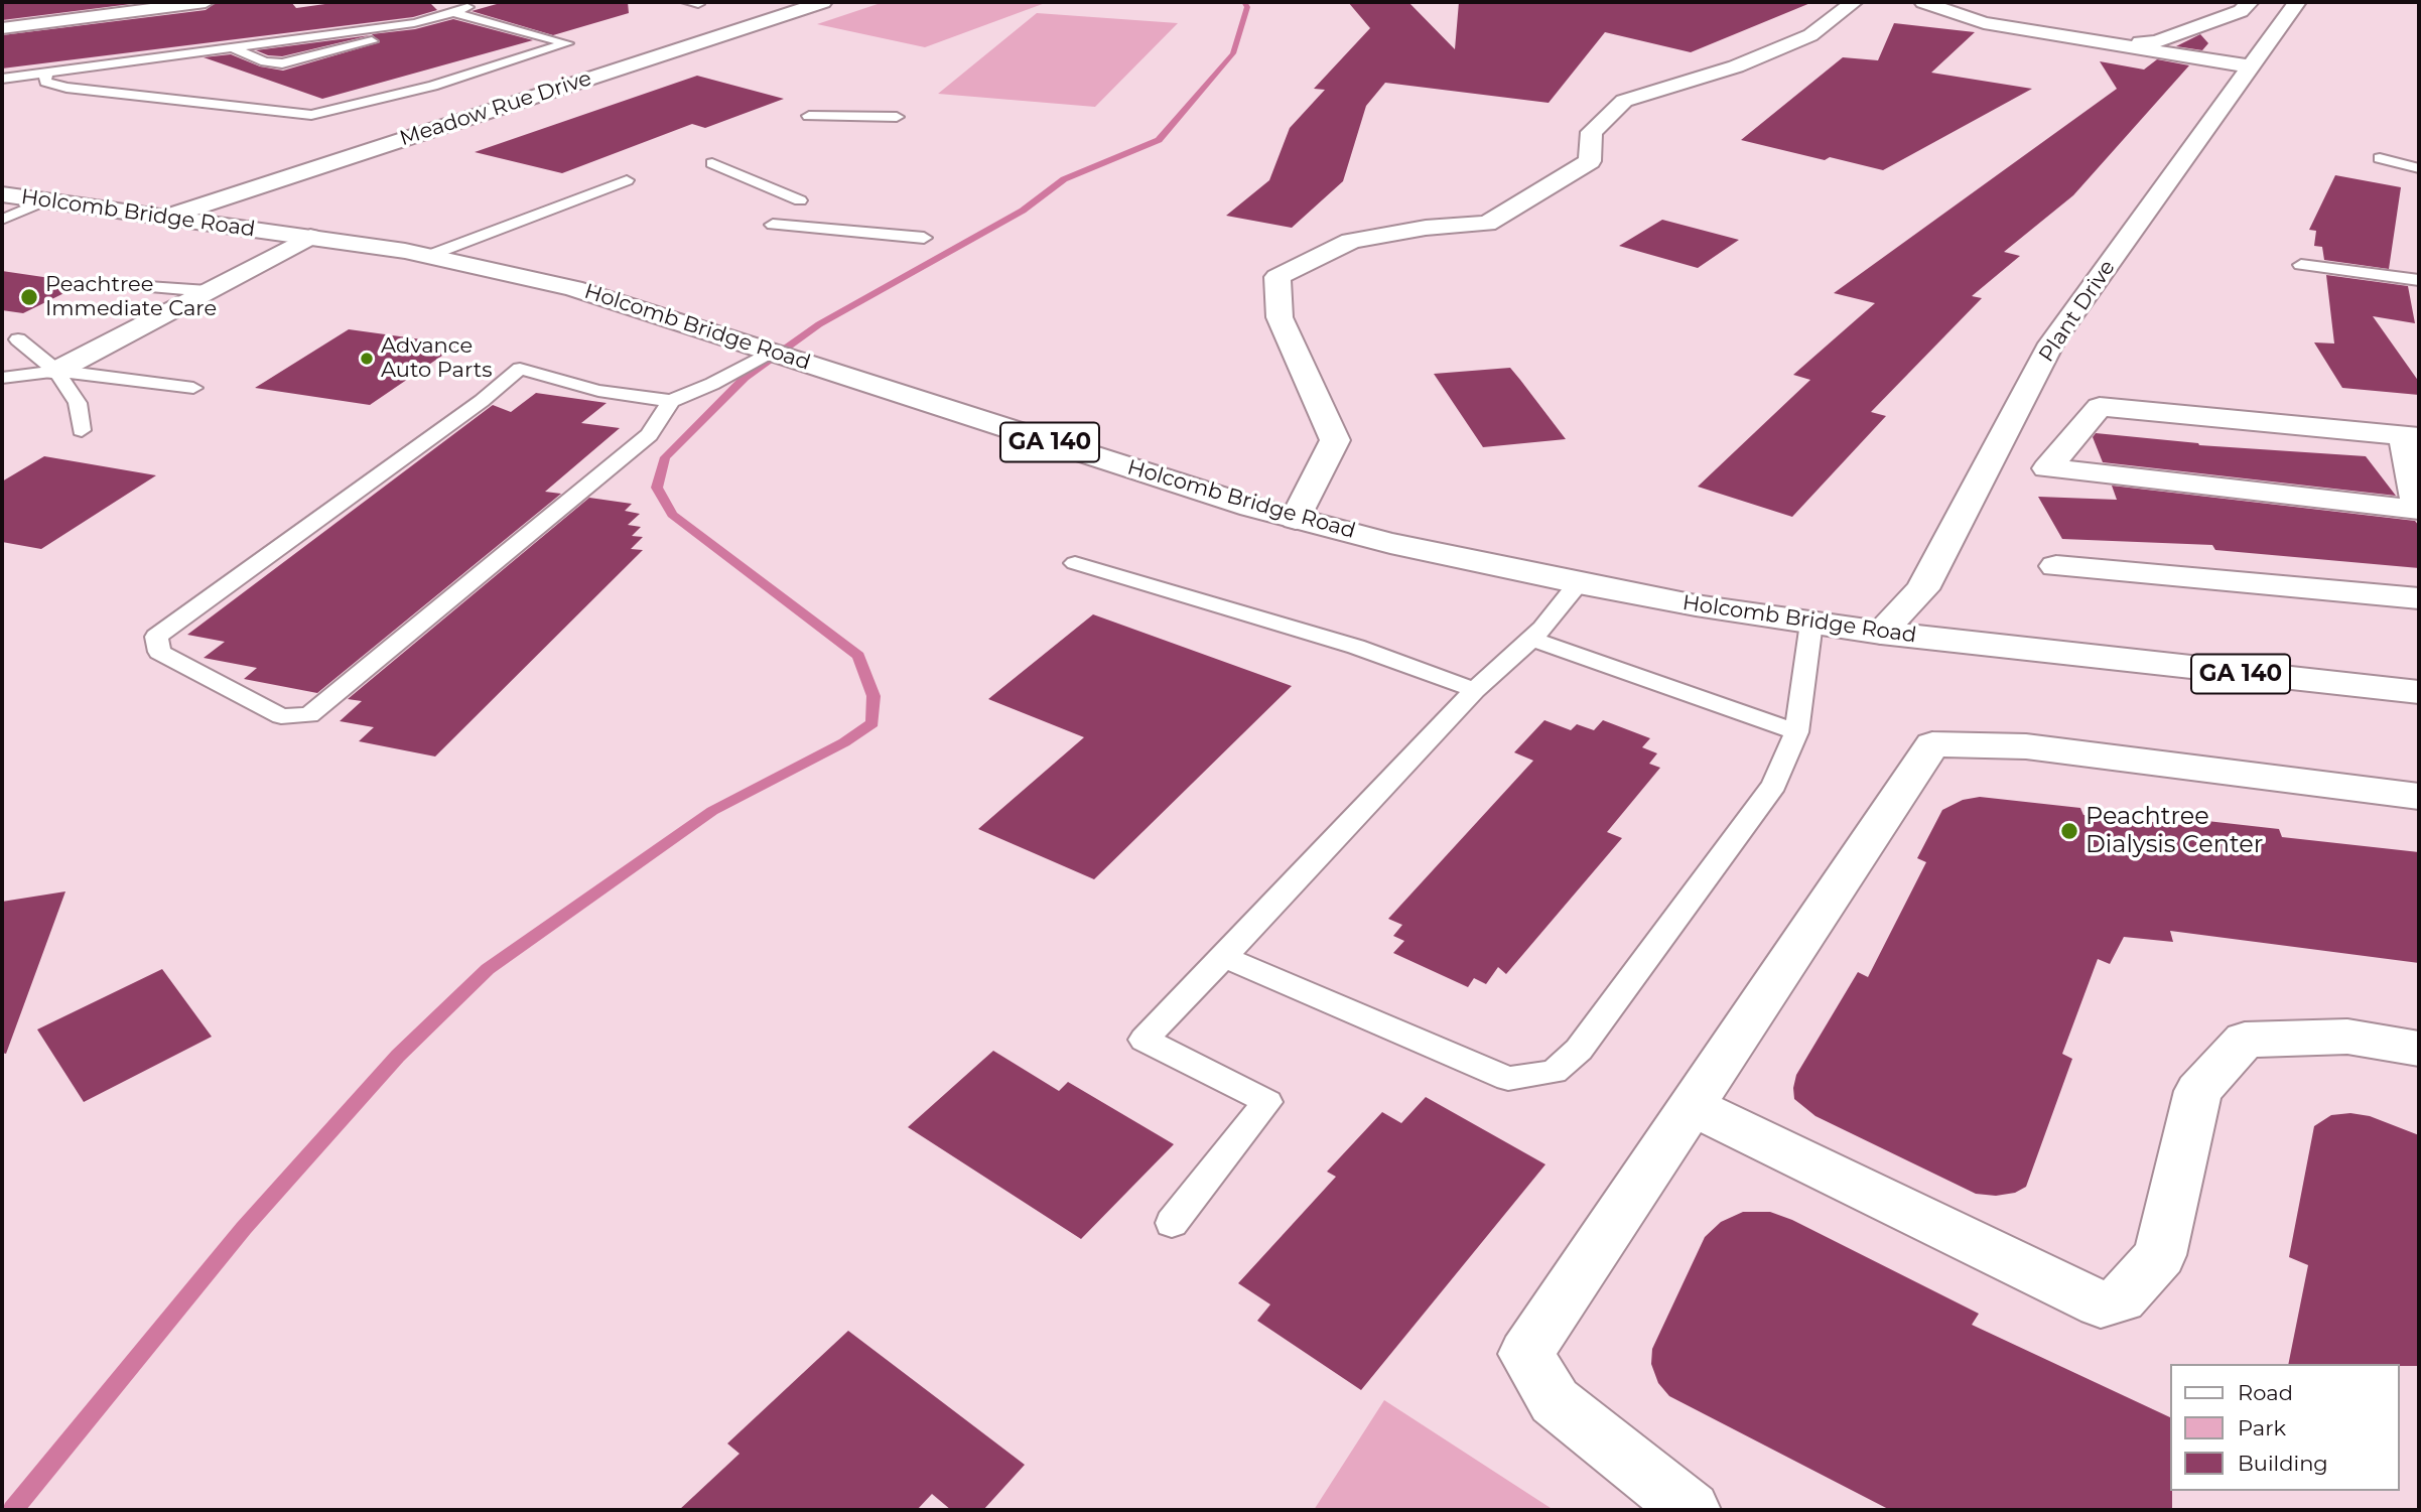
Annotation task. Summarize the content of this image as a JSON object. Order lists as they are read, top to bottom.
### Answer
{
  "streets": {
    "street": [
      "Meadow Rue Drive",
      "Holcomb Bridge Road",
      "Plant Drive",
      "GA 140"
    ]
  },
  "crossings": [
    ["Meadow Rue Drive", "Holcomb Bridge Road"],
    ["Holcomb Bridge Road", "Plant Drive"]
  ],
  "places": ["Peachtree Immediate Care", "Advance Auto Parts", "Peachtree Dialysis Center"],
  "legend": ["Road", "Park", "Building"]
}
